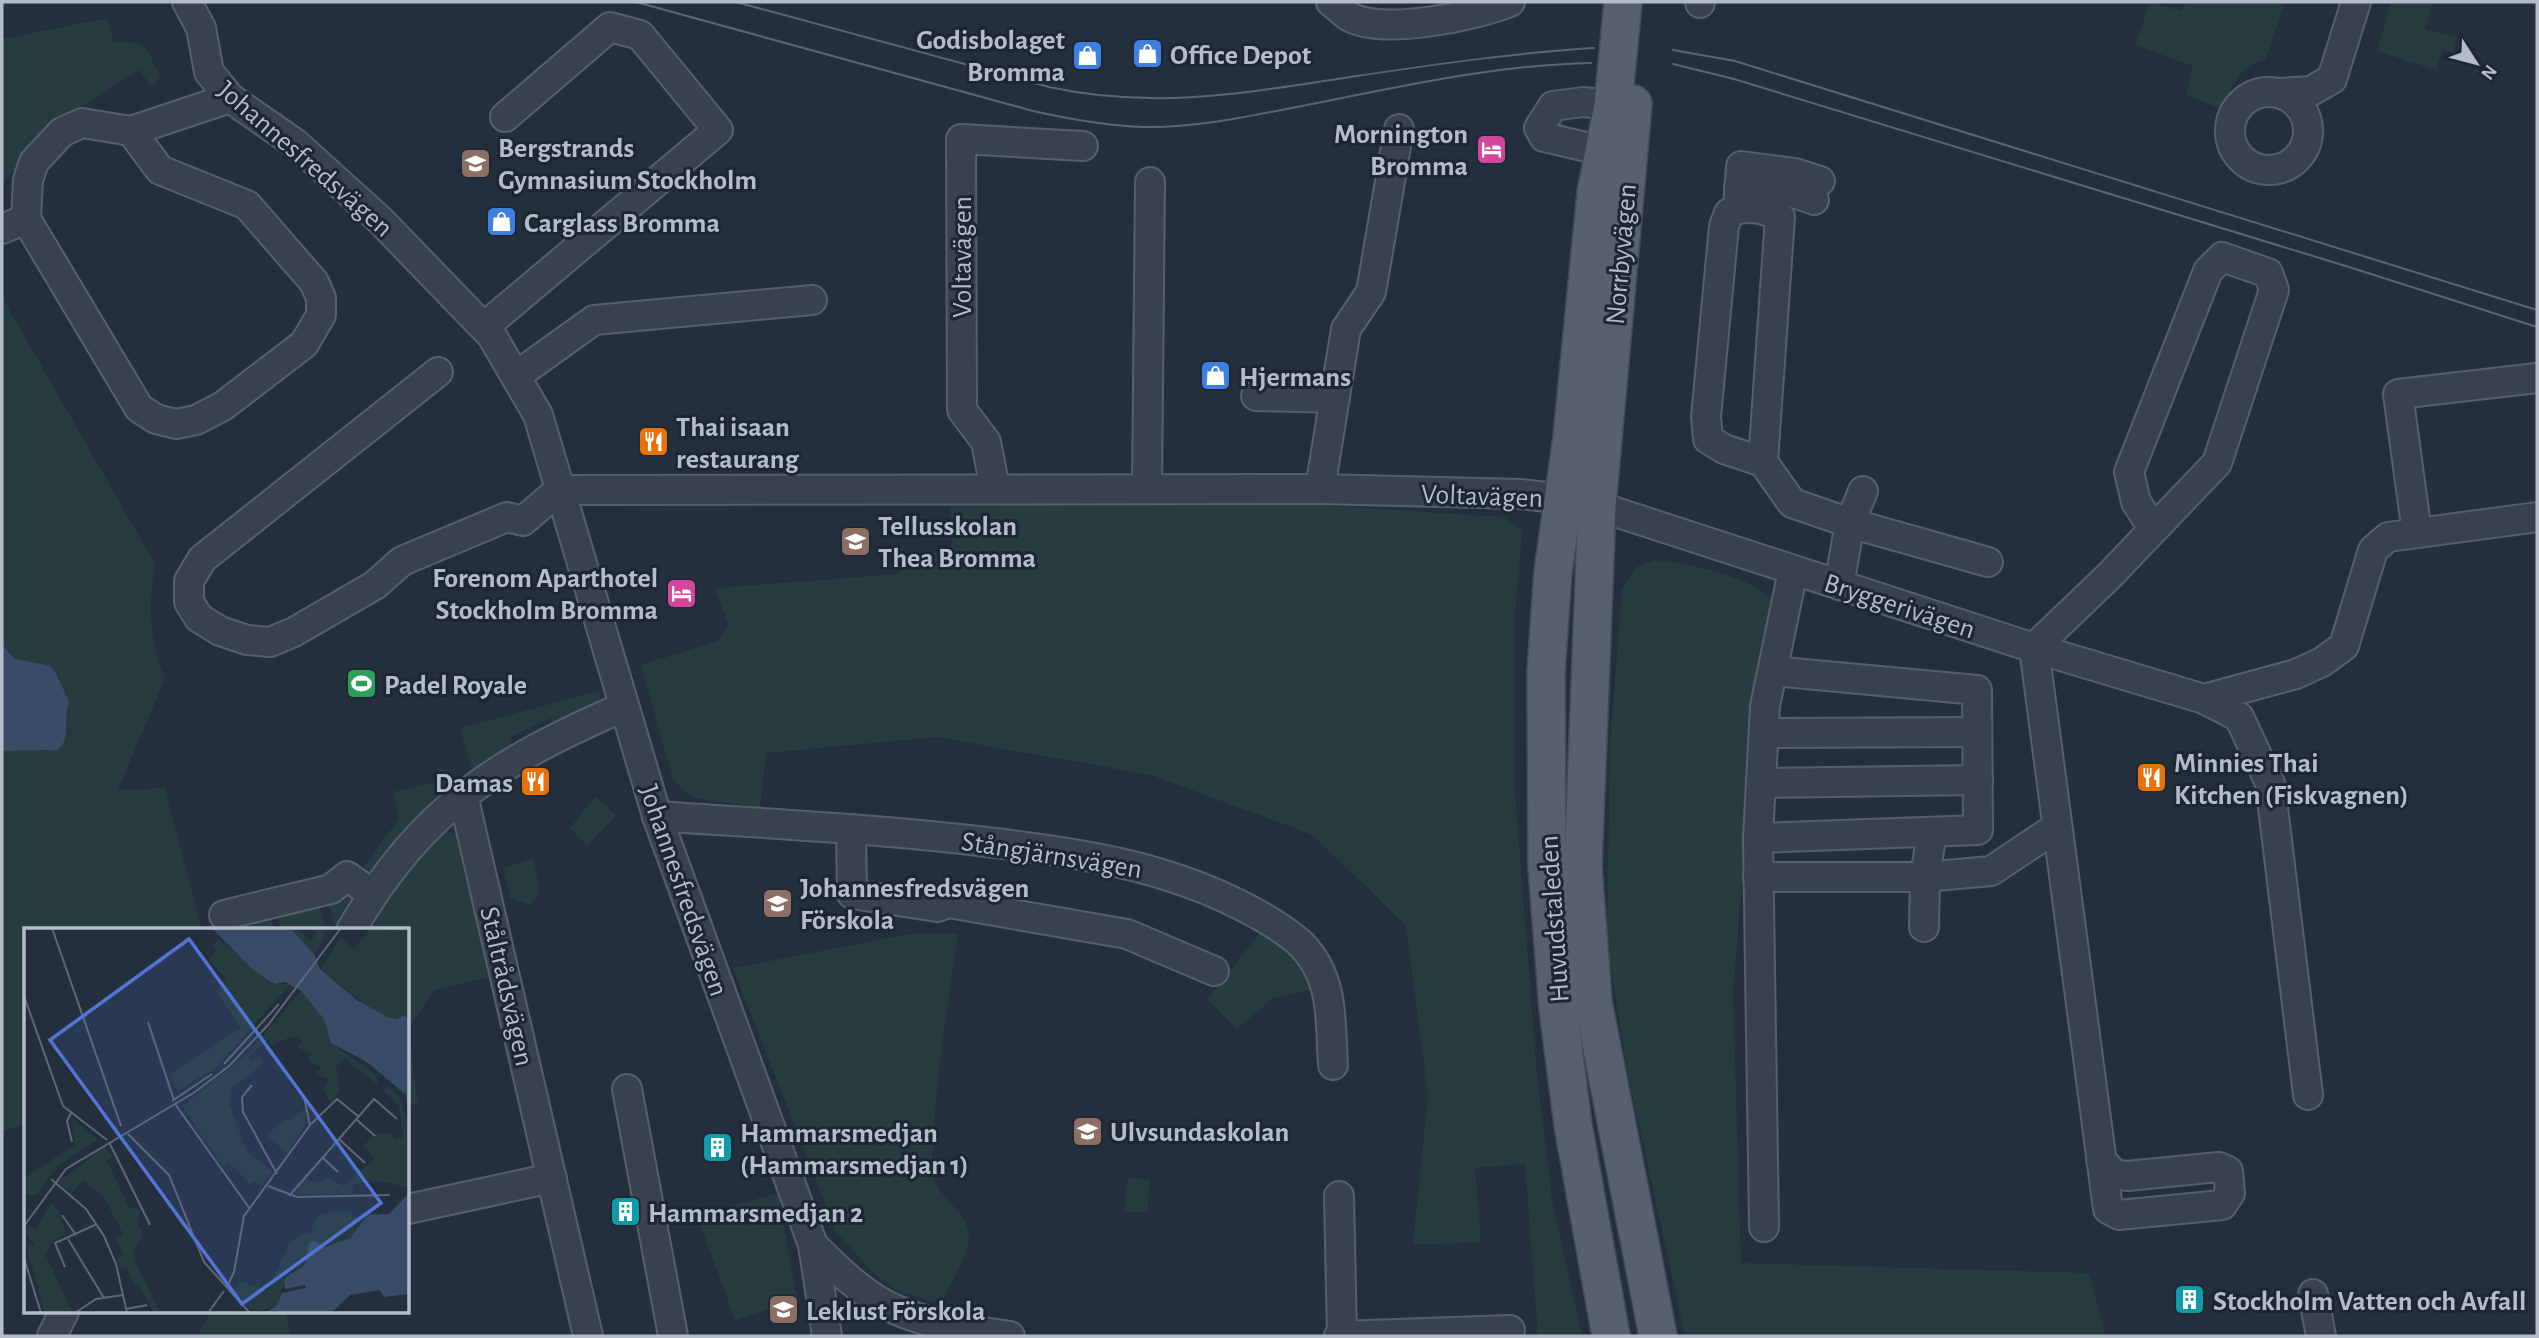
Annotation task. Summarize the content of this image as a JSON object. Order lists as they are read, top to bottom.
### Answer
{
  "streets": {
    "main road": ["Norrbyvägen", "Huvudstaleden"],
    "street": [
      "Johannesfredsvägen",
      "Voltavägen",
      "Bryggerivägen",
      "Stångjärnsvägen",
      "Ståltrådsvägen"
    ]
  },
  "crossings": [
    ["Johannesfredsvägen", "Voltavägen"],
    ["Johannesfredsvägen", "Stångjärnsvägen"],
    ["Norrbyvägen", "Voltavägen"],
    ["Norrbyvägen", "Bryggerivägen"],
    ["Norrbyvägen", "Huvudstaleden"],
    ["Voltavägen", "Bryggerivägen"],
    ["Voltavägen", "Huvudstaleden"],
    ["Bryggerivägen", "Huvudstaleden"]
  ],
  "places": {
    "shop": [
      "Office Depot",
      "Godisbolaget Bromma",
      "Carglass Bromma",
      "Hjermans"
    ],
    "hotel": ["Mornington Bromma", "Forenom Aparthotel Stockholm Bromma"],
    "school or university": [
      "Bergstrands Gymnasium Stockholm",
      "Tellusskolan Thea Bromma",
      "Johannesfredsvägen Förskola",
      "Ulvsundaskolan",
      "Leklust Förskola"
    ],
    "restaurant": ["Thai isaan restaurang", "Minnies Thai Kitchen (Fiskvagnen)", "Damas"],
    "sports": ["Padel Royale"],
    "building": ["Hammarsmedjan (Hammarsmedjan 1)", "Hammarsmedjan 2", "Stockholm Vatten och Avfall"]
  },
  "north": "bottom right"
}
